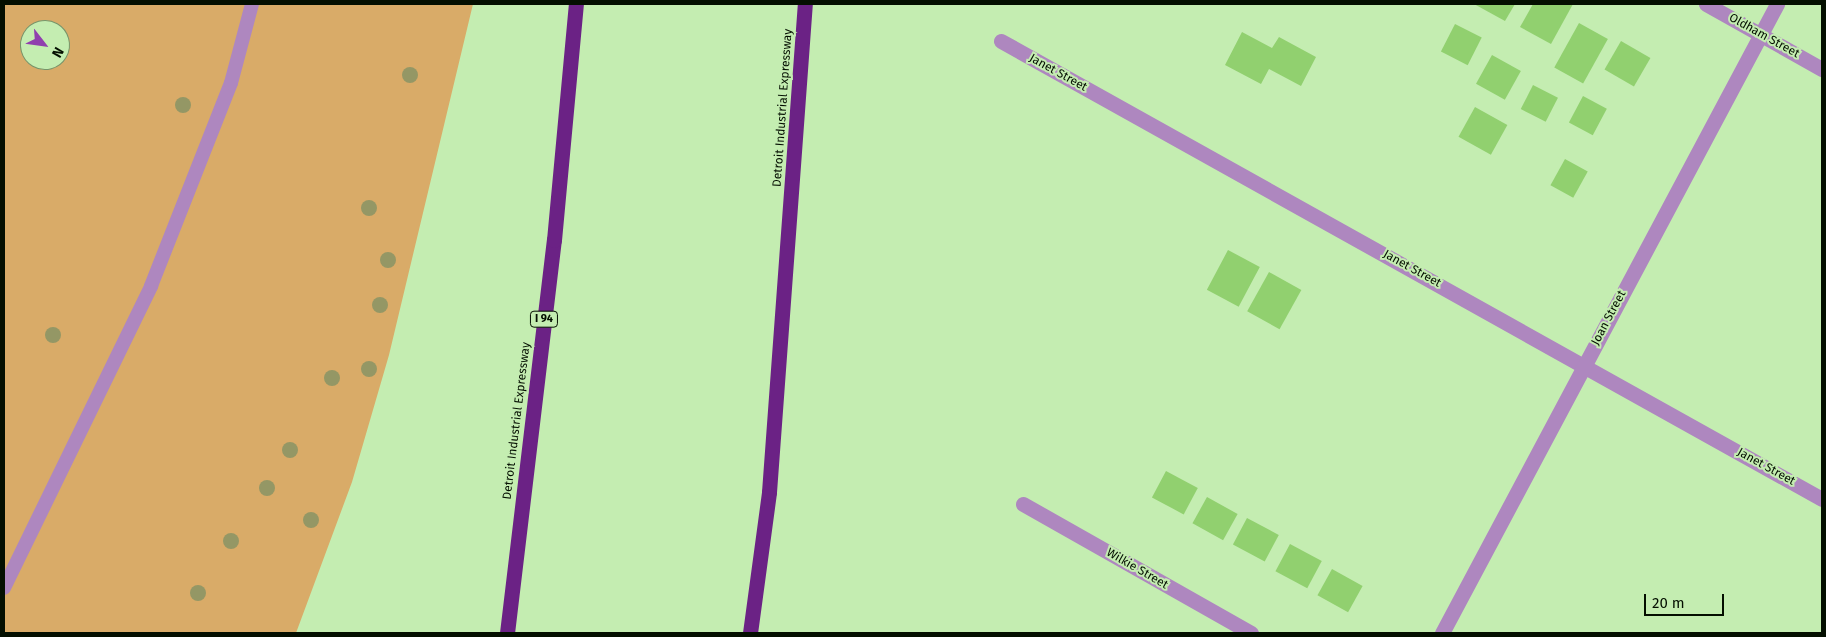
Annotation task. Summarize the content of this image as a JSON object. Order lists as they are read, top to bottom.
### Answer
{
  "streets": {
    "highway": ["Detroit Industrial Expressway", "I 94"],
    "street": [
      "Oldham Street",
      "Janet Street",
      "Joan Street",
      "Wilkie Street"
    ]
  },
  "crossings": [
    ["Oldham Street", "Joan Street"],
    ["Janet Street", "Joan Street"]
  ],
  "scale_bar": "20 m",
  "north": "bottom right"
}
